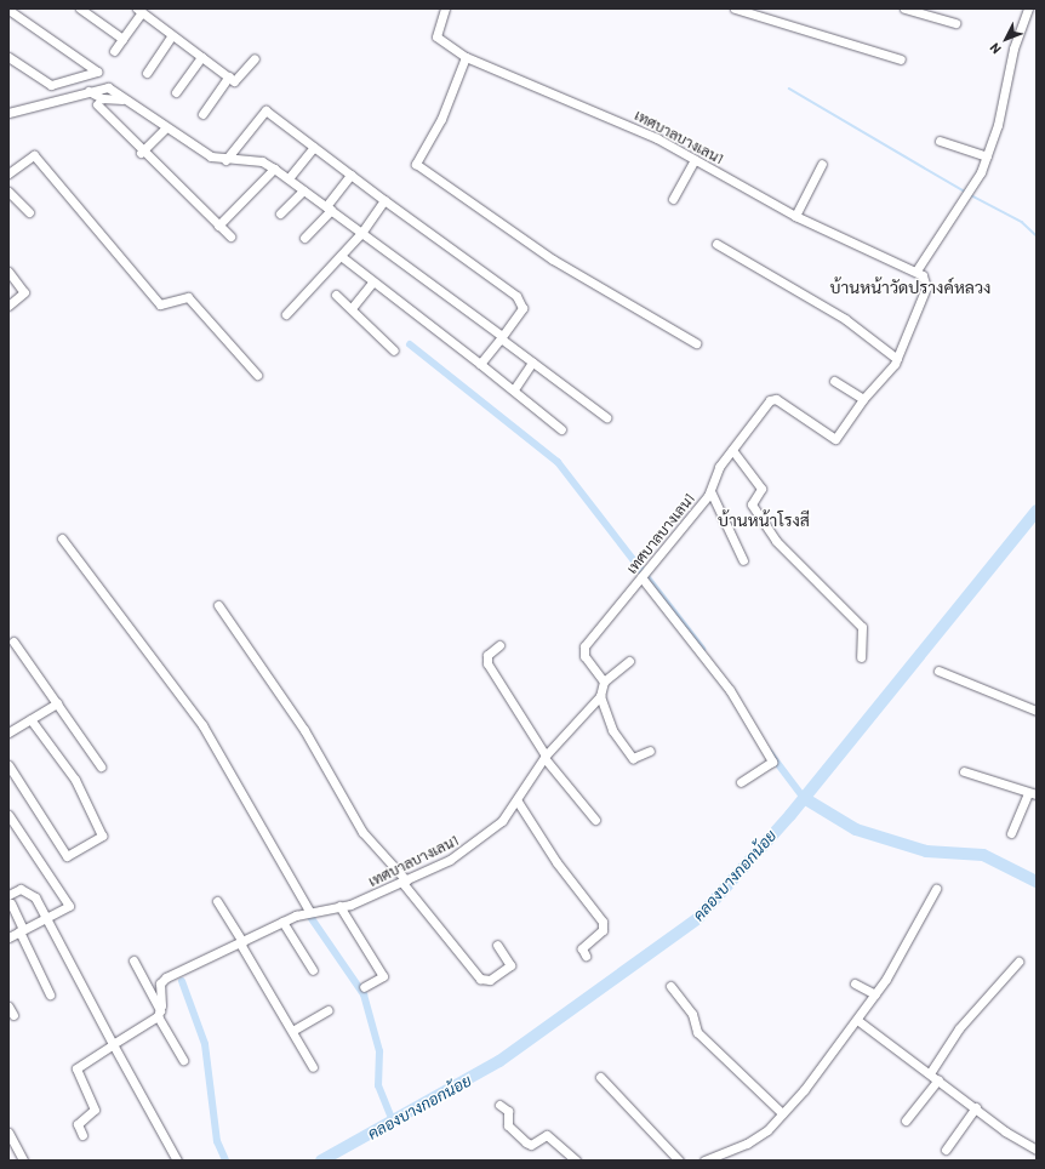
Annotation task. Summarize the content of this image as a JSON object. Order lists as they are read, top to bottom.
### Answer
{
  "streets": {
    "street": ["เทศบาลบางเลน1"]
  },
  "districts": ["บ้านหน้าวัดปรางค์หลวง", "บ้านหน้าโรงสี"],
  "water": ["คลองบางกอกน้อย"],
  "north": "bottom left"
}
